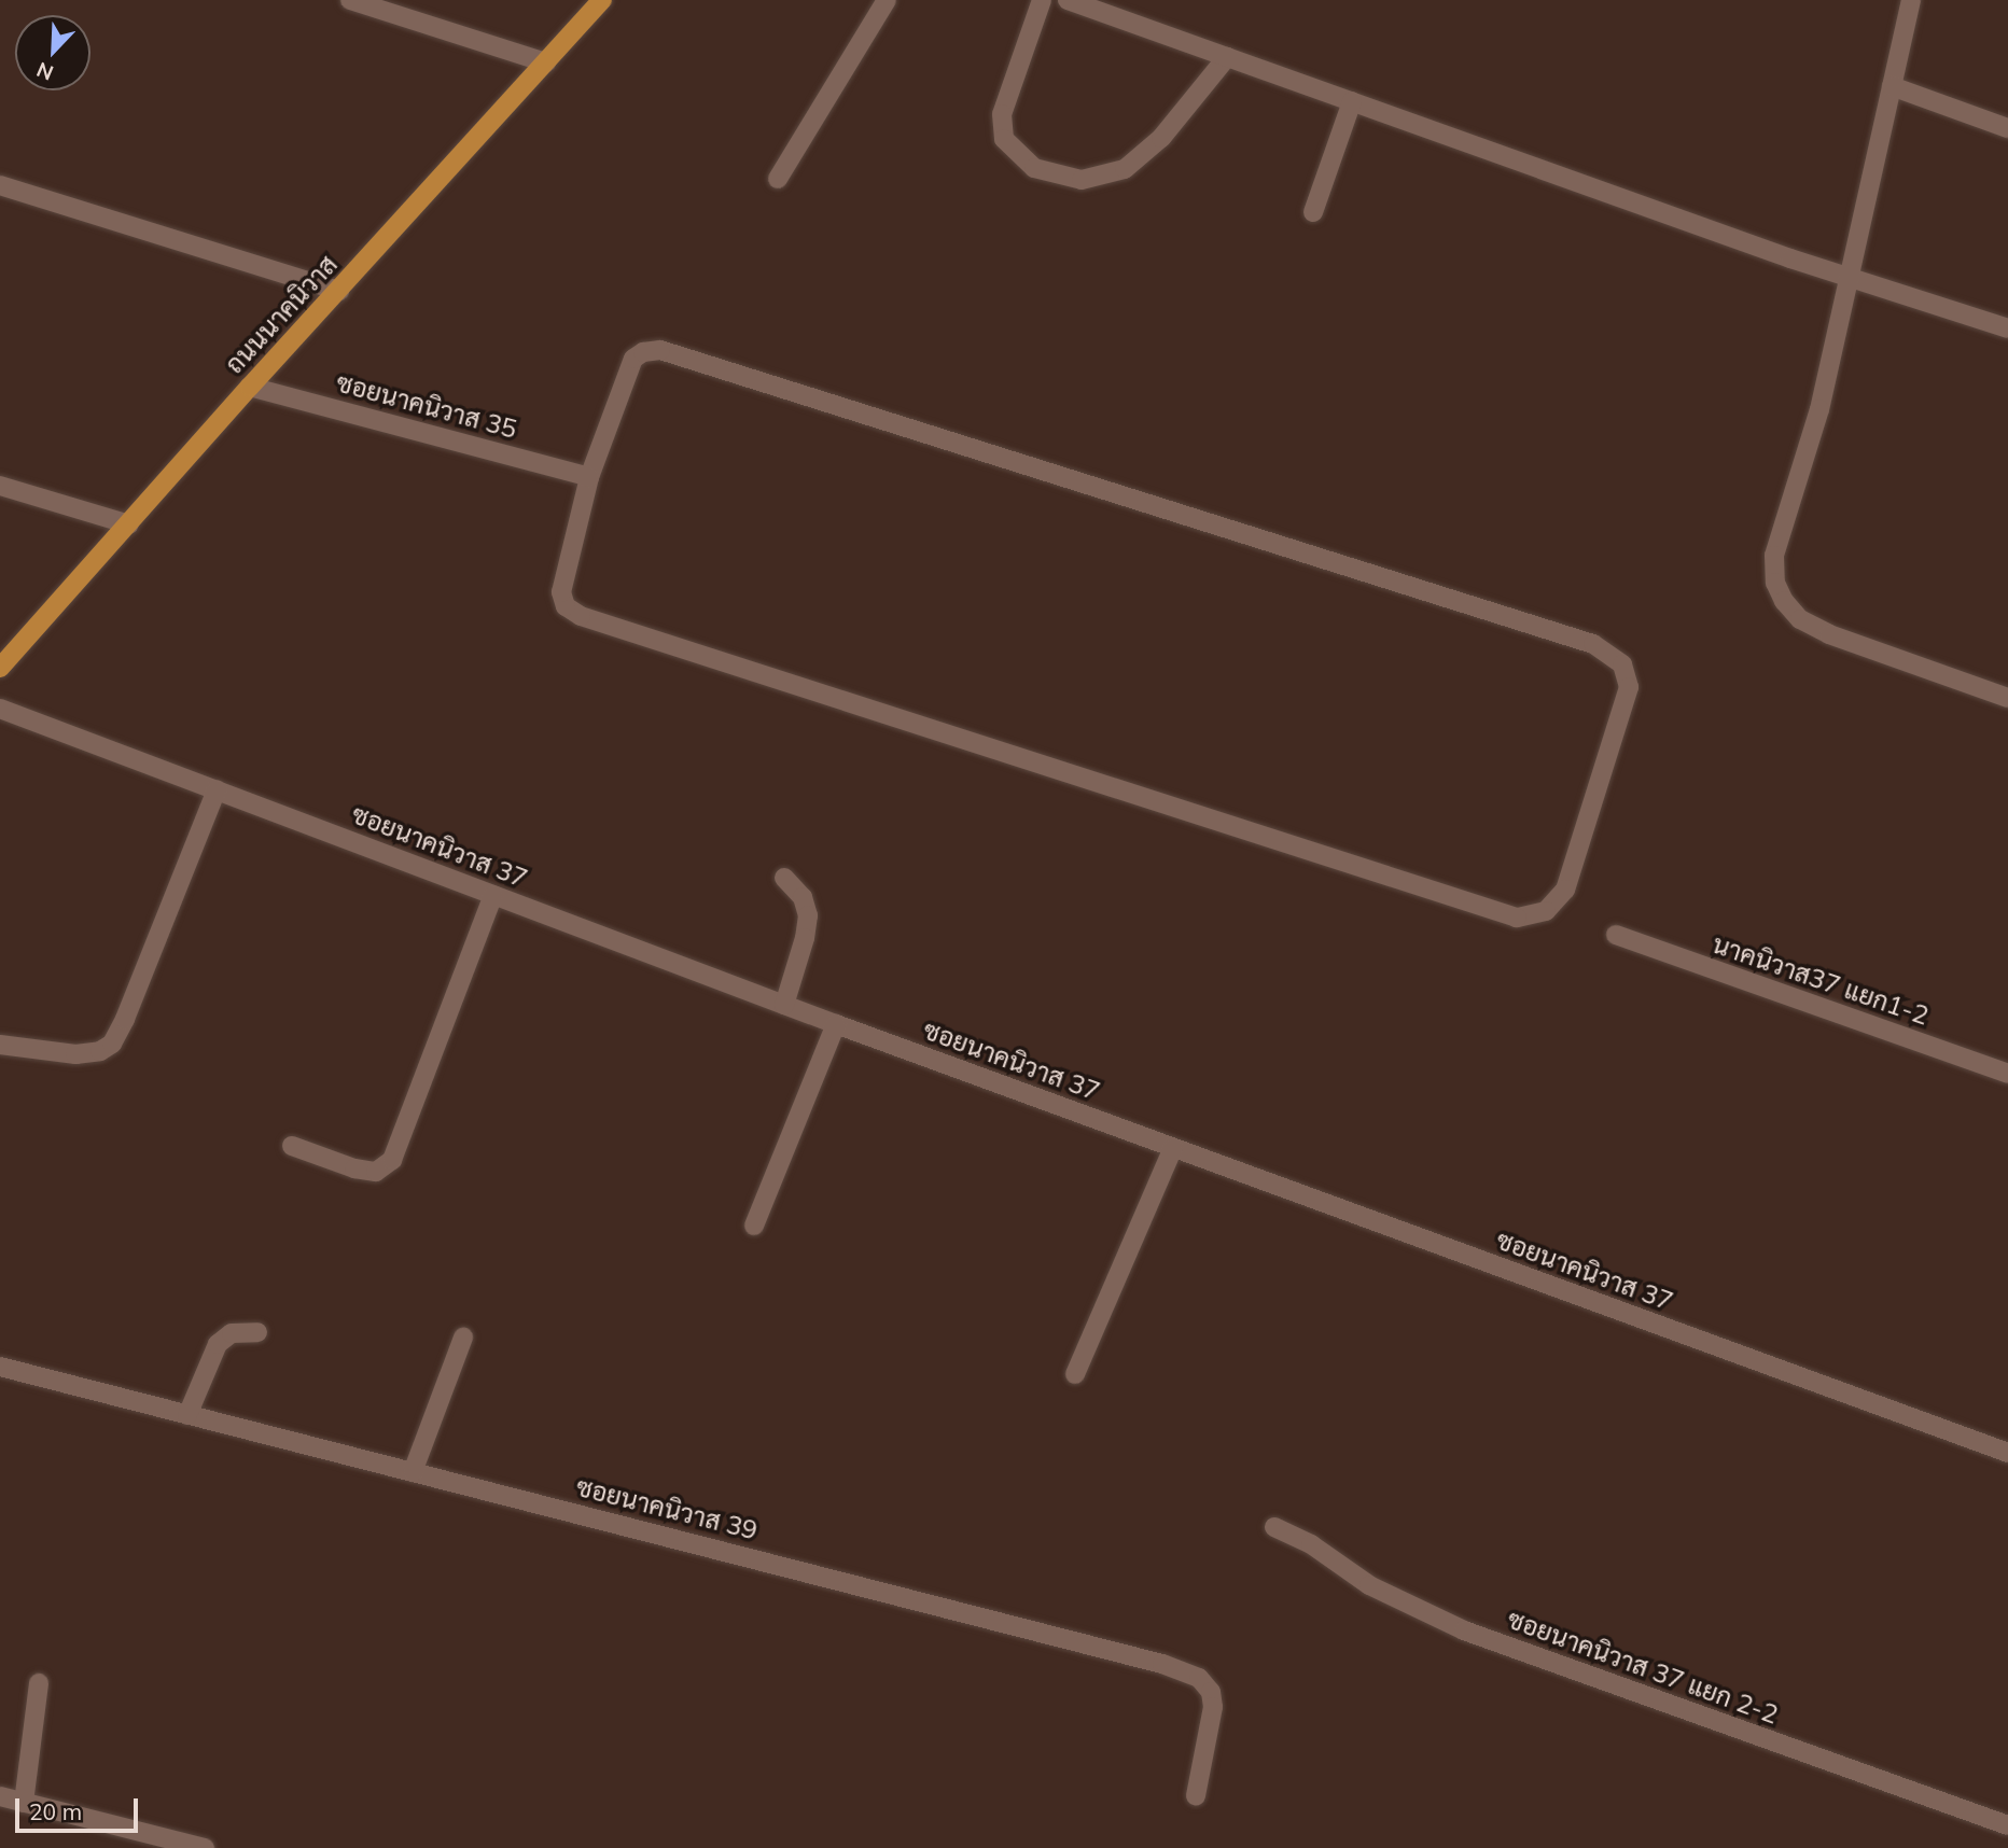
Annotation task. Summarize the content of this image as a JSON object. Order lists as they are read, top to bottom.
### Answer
{
  "streets": {
    "main road": ["ถนนนาคนิวาส"],
    "street": [
      "ซอยนาคนิวาส 35",
      "ซอยนาคนิวาส 37",
      "นาคนิวาส37 แยก1-2",
      "ซอยนาคนิวาส 39",
      "ซอยนาคนิวาส 37 แยก 2-2"
    ]
  },
  "crossings": [
    ["ถนนนาคนิวาส", "ซอยนาคนิวาส 35"]
  ],
  "scale_bar": "20 m",
  "north": "bottom left"
}
